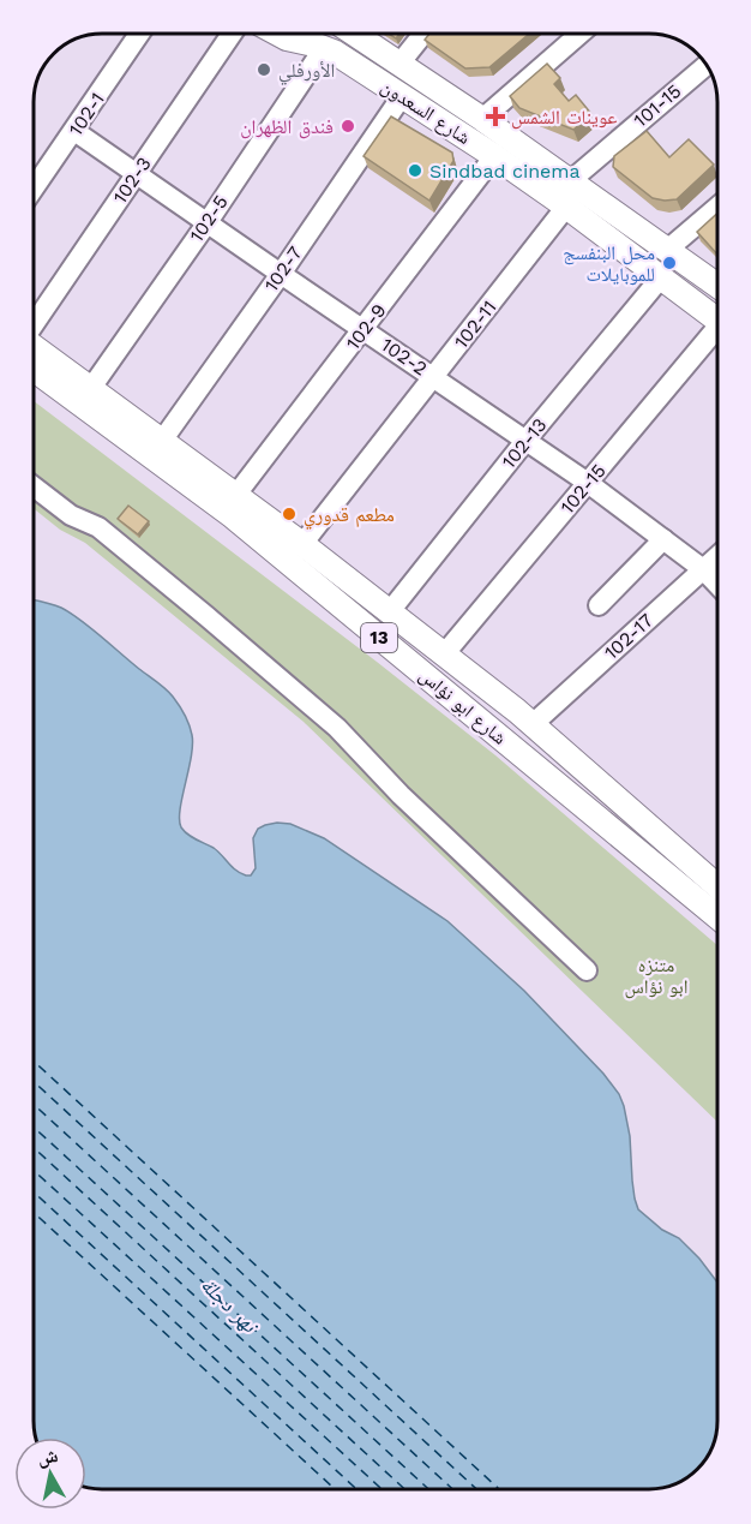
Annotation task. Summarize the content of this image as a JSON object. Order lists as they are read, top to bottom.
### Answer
{
  "streets": {
    "main road": ["شارع السعدون", "13", "شارع ابو نؤاس"],
    "street": [
      "101-15",
      "102-1",
      "102-3",
      "102-5",
      "102-7",
      "102-11",
      "102-9",
      "102-2",
      "102-13",
      "102-15",
      "102-17"
    ]
  },
  "crossings": [
    ["101-15", "شارع السعدون"],
    ["شارع السعدون", "102-5"],
    ["شارع السعدون", "102-7"],
    ["شارع السعدون", "102-11"],
    ["شارع السعدون", "102-9"],
    ["شارع السعدون", "102-13"],
    ["102-1", "102-2"],
    ["102-3", "102-2"],
    ["102-5", "102-2"],
    ["102-5", "شارع ابو نؤاس"],
    ["102-7", "102-2"],
    ["102-7", "شارع ابو نؤاس"],
    ["102-11", "102-2"],
    ["102-11", "شارع ابو نؤاس"],
    ["102-9", "102-2"],
    ["102-9", "شارع ابو نؤاس"],
    ["102-2", "102-13"],
    ["102-2", "102-15"],
    ["102-2", "102-17"],
    ["102-13", "شارع ابو نؤاس"],
    ["102-15", "شارع ابو نؤاس"],
    ["102-17", "شارع ابو نؤاس"]
  ],
  "water": ["نهر دجلة"],
  "parks": ["متنزه ابو نؤاس"],
  "places": {
    "other": [
      "الأورفلي",
      "فندق الظهران",
      "Sindbad cinema",
      "محل البنفسج للموبايلات",
      "مطعم قدوري"
    ],
    "health": ["عوينات الشمس"]
  },
  "north": "top"
}
